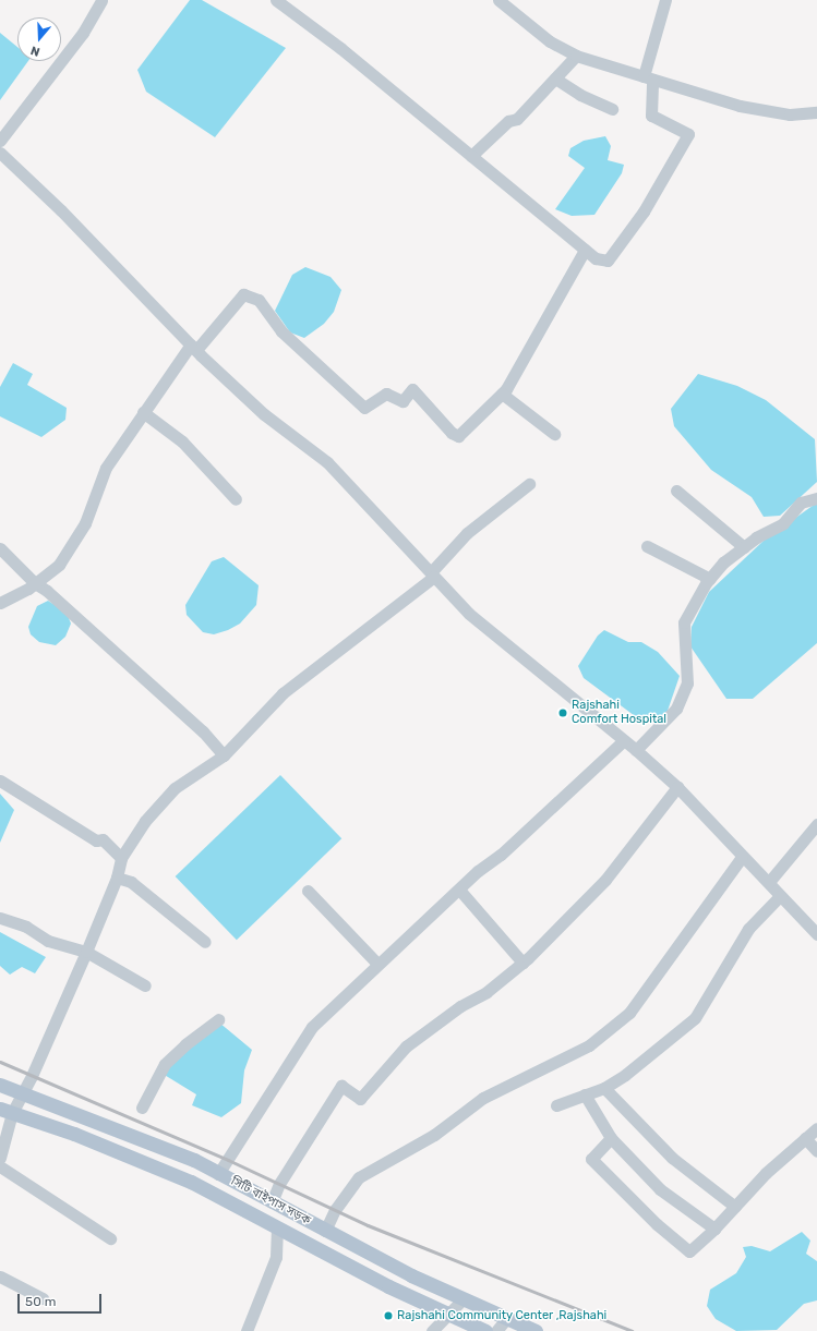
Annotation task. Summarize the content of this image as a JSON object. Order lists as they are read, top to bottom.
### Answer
{
  "streets": {
    "main road": ["সিটি বাইপাস সড়ক"]
  },
  "places": ["Rajshahi Comfort Hospital", "Rajshahi Community Center ,Rajshahi"],
  "scale_bar": "50 m",
  "north": "bottom"
}
